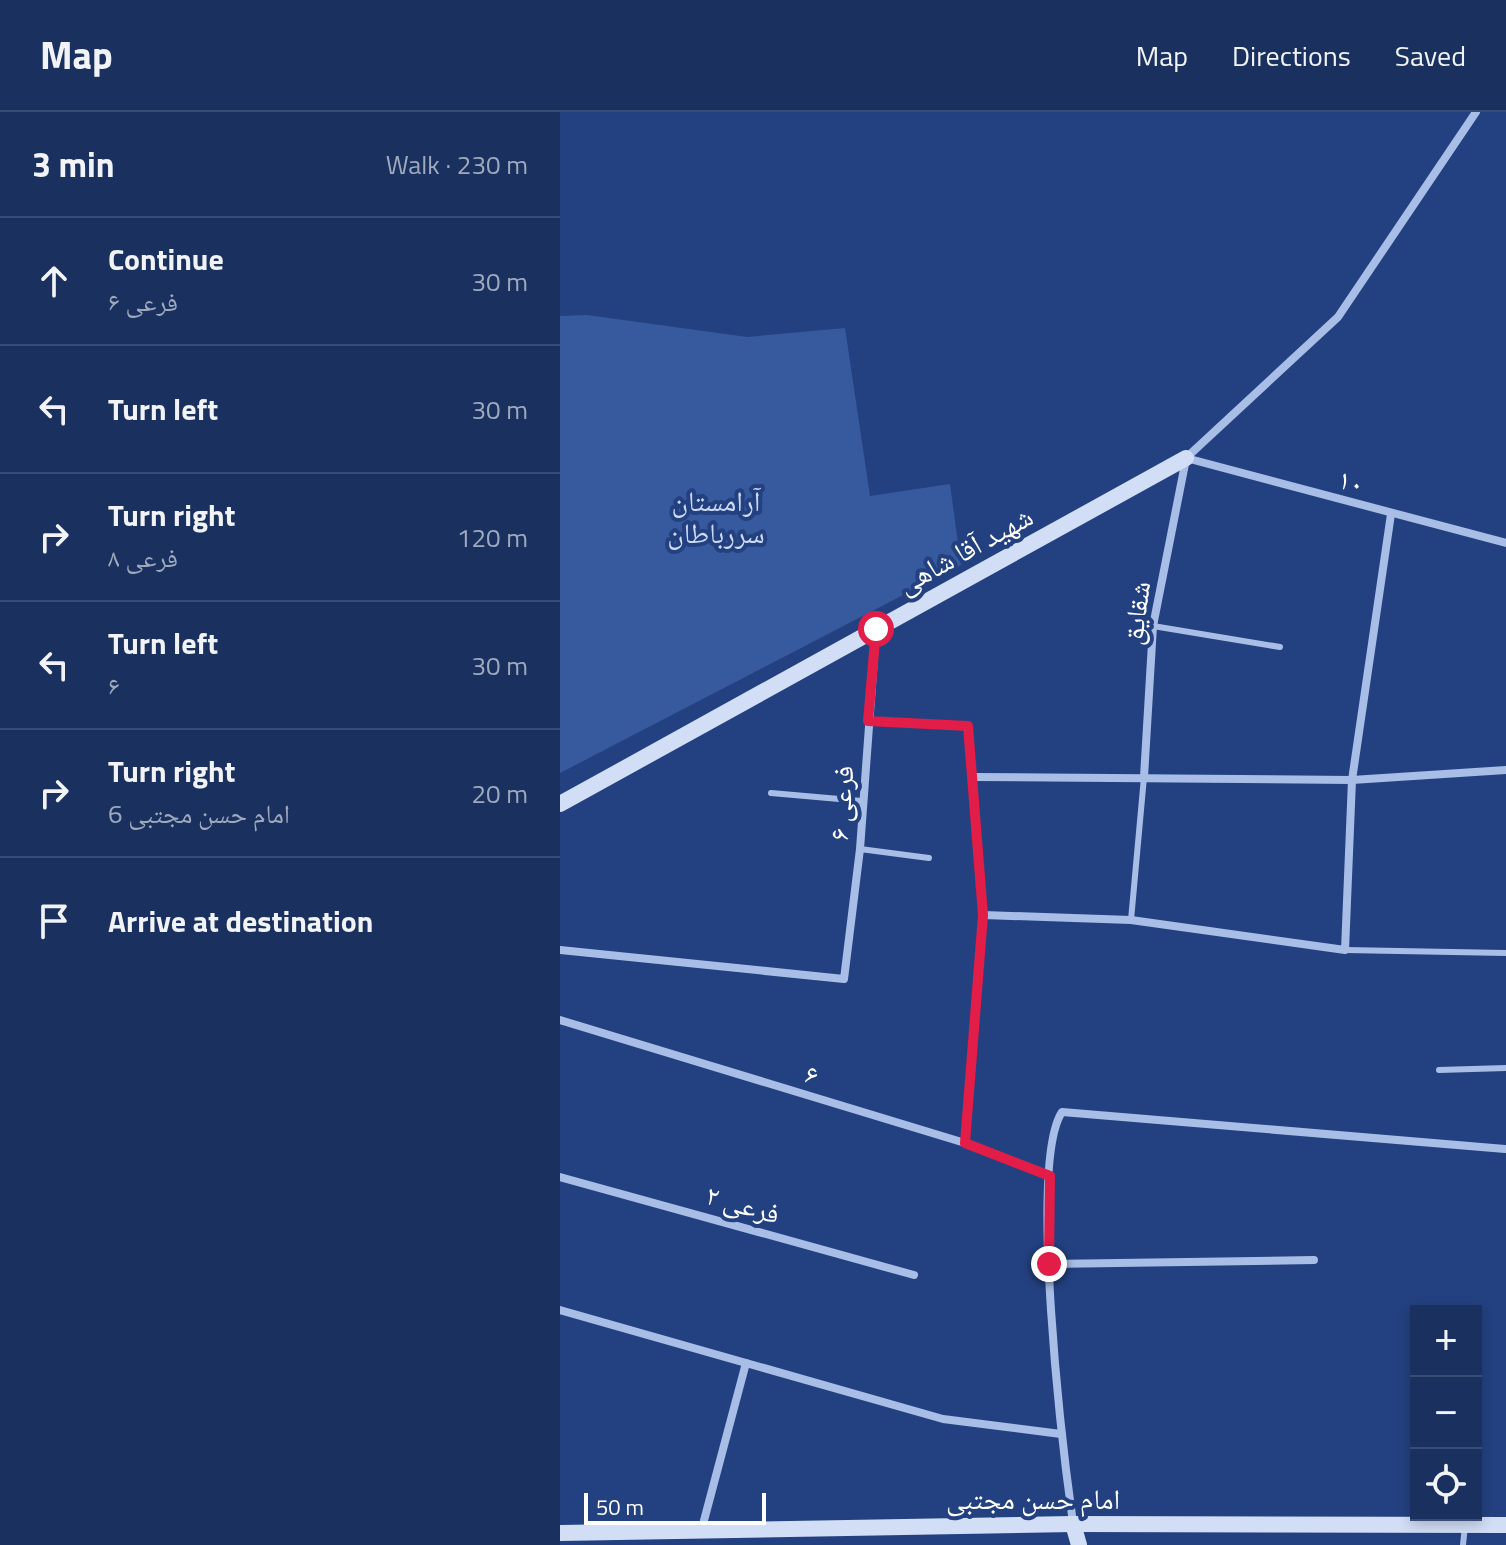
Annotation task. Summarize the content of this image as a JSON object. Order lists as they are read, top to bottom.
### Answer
{
  "streets": {
    "street": [
      "۱۰",
      "شهید آقا شاهی",
      "شقایق",
      "فرعی ۶",
      "۶",
      "فرعی ۲",
      "امام حسن مجتبی"
    ]
  },
  "crossings": [
    ["۱۰", "شهید آقا شاهی"],
    ["۱۰", "شقایق"],
    ["شهید آقا شاهی", "شقایق"],
    ["شهید آقا شاهی", "فرعی ۶"]
  ],
  "parks": ["آرامستان سررباطان"],
  "scale_bar": "50 m",
  "page": {
    "header": "Map",
    "nav": ["Map", "Directions", "Saved"],
    "heading": ["3 min", "Walk · 230 m"],
    "list": [
      ["Continue", "فرعی ۶", "30 m"],
      ["Turn left", "30 m"],
      ["Turn right", "فرعی ۸", "120 m"],
      ["Turn left", "۶", "30 m"],
      ["Turn right", "امام حسن مجتبی 6", "20 m"],
      "Arrive at destination"
    ],
    "map_buttons": ["+", "−"],
    "scale": "50 m"
  }
}
